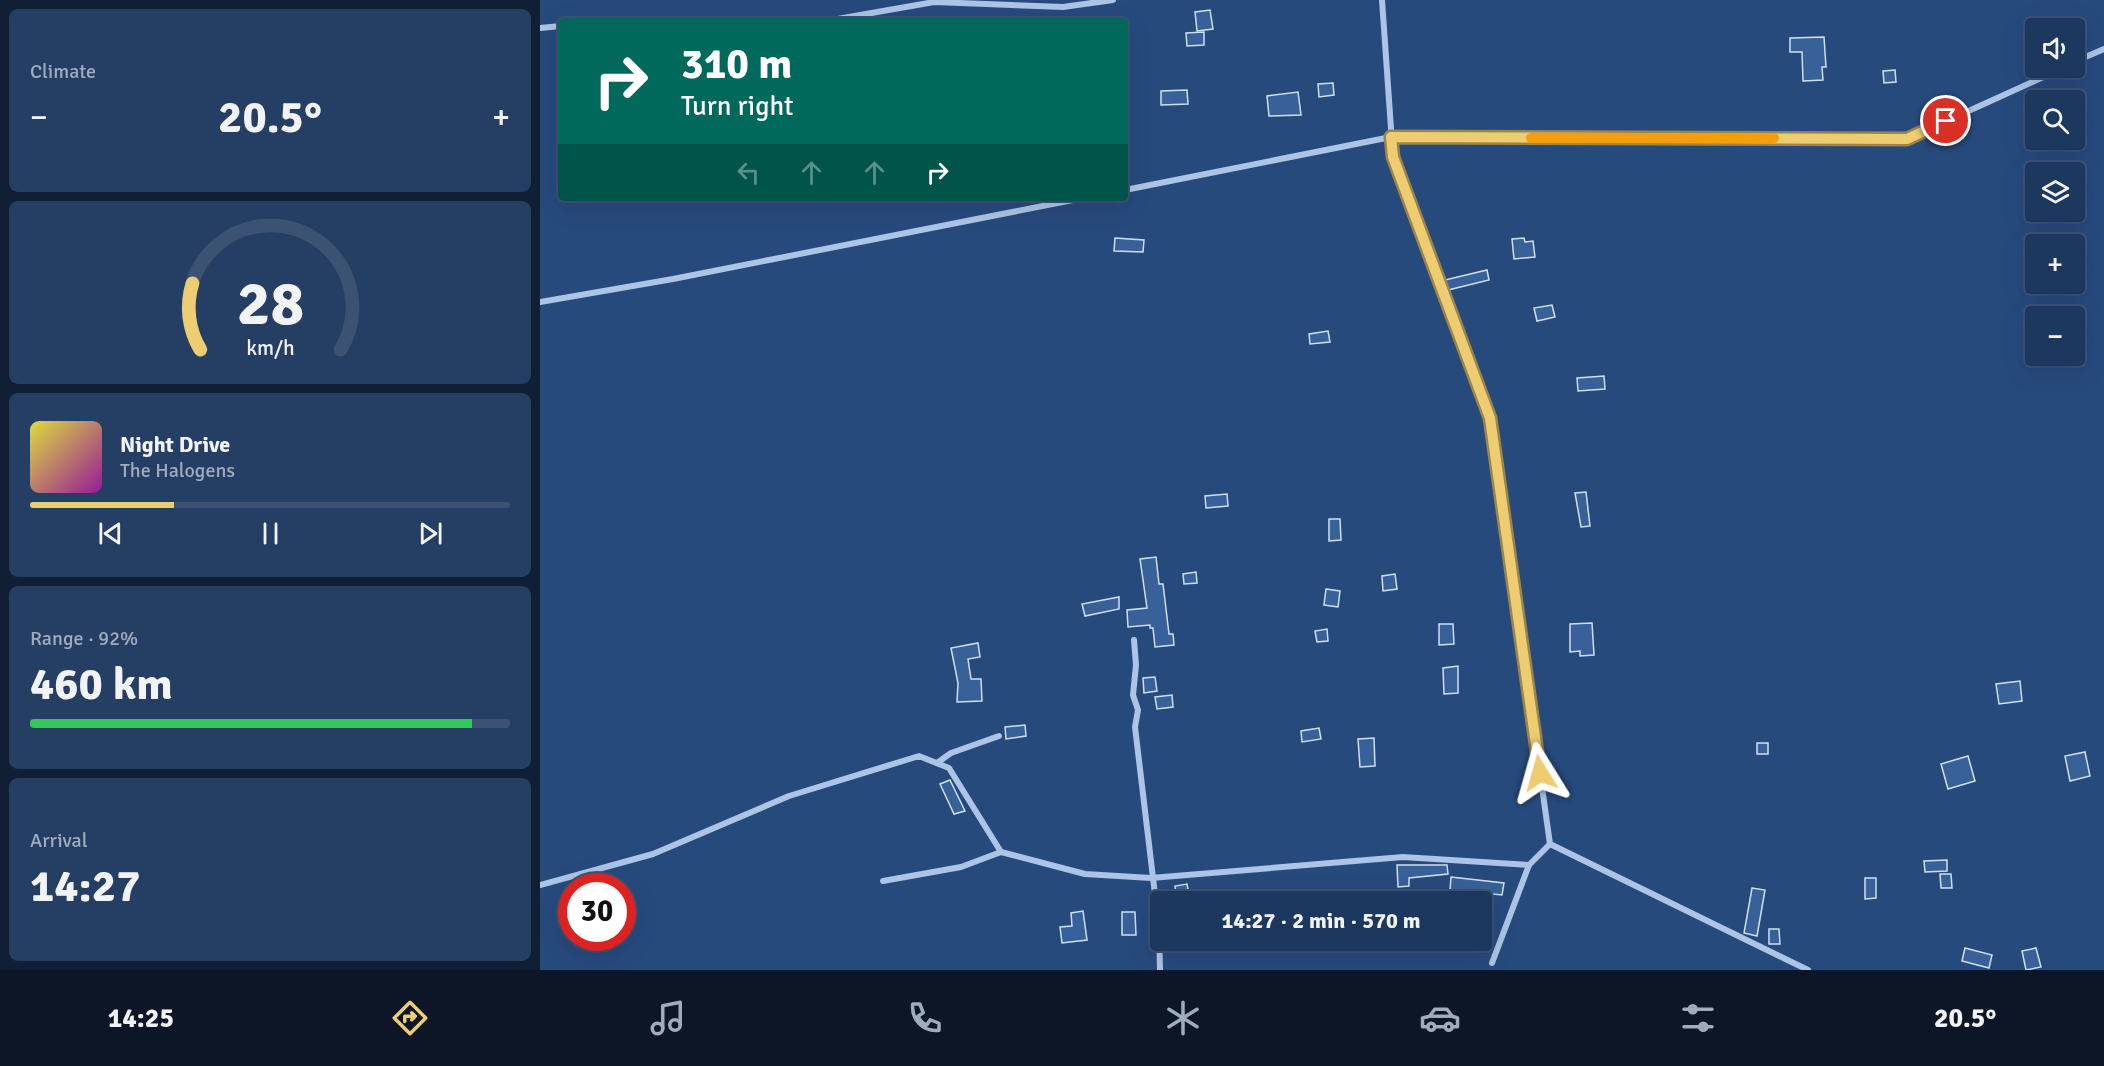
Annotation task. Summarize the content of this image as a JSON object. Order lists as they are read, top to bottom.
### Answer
{
  "page": {
    "tile": [
      "Climate",
      ["Range · 92%", "460 km"],
      ["Arrival", "14:27"]
    ],
    "map_buttons": ["+", "−"],
    "turn": ["310 m", "Turn right"],
    "heat": ["−", "20.5°", "+"],
    "song": ["Night Drive", "The Halogens"],
    "limit": "30",
    "trip": "14:27 · 2 min · 570 m",
    "tabs": ["14:25", "20.5°"],
    "gauge": ["28", "km/h"]
  }
}
